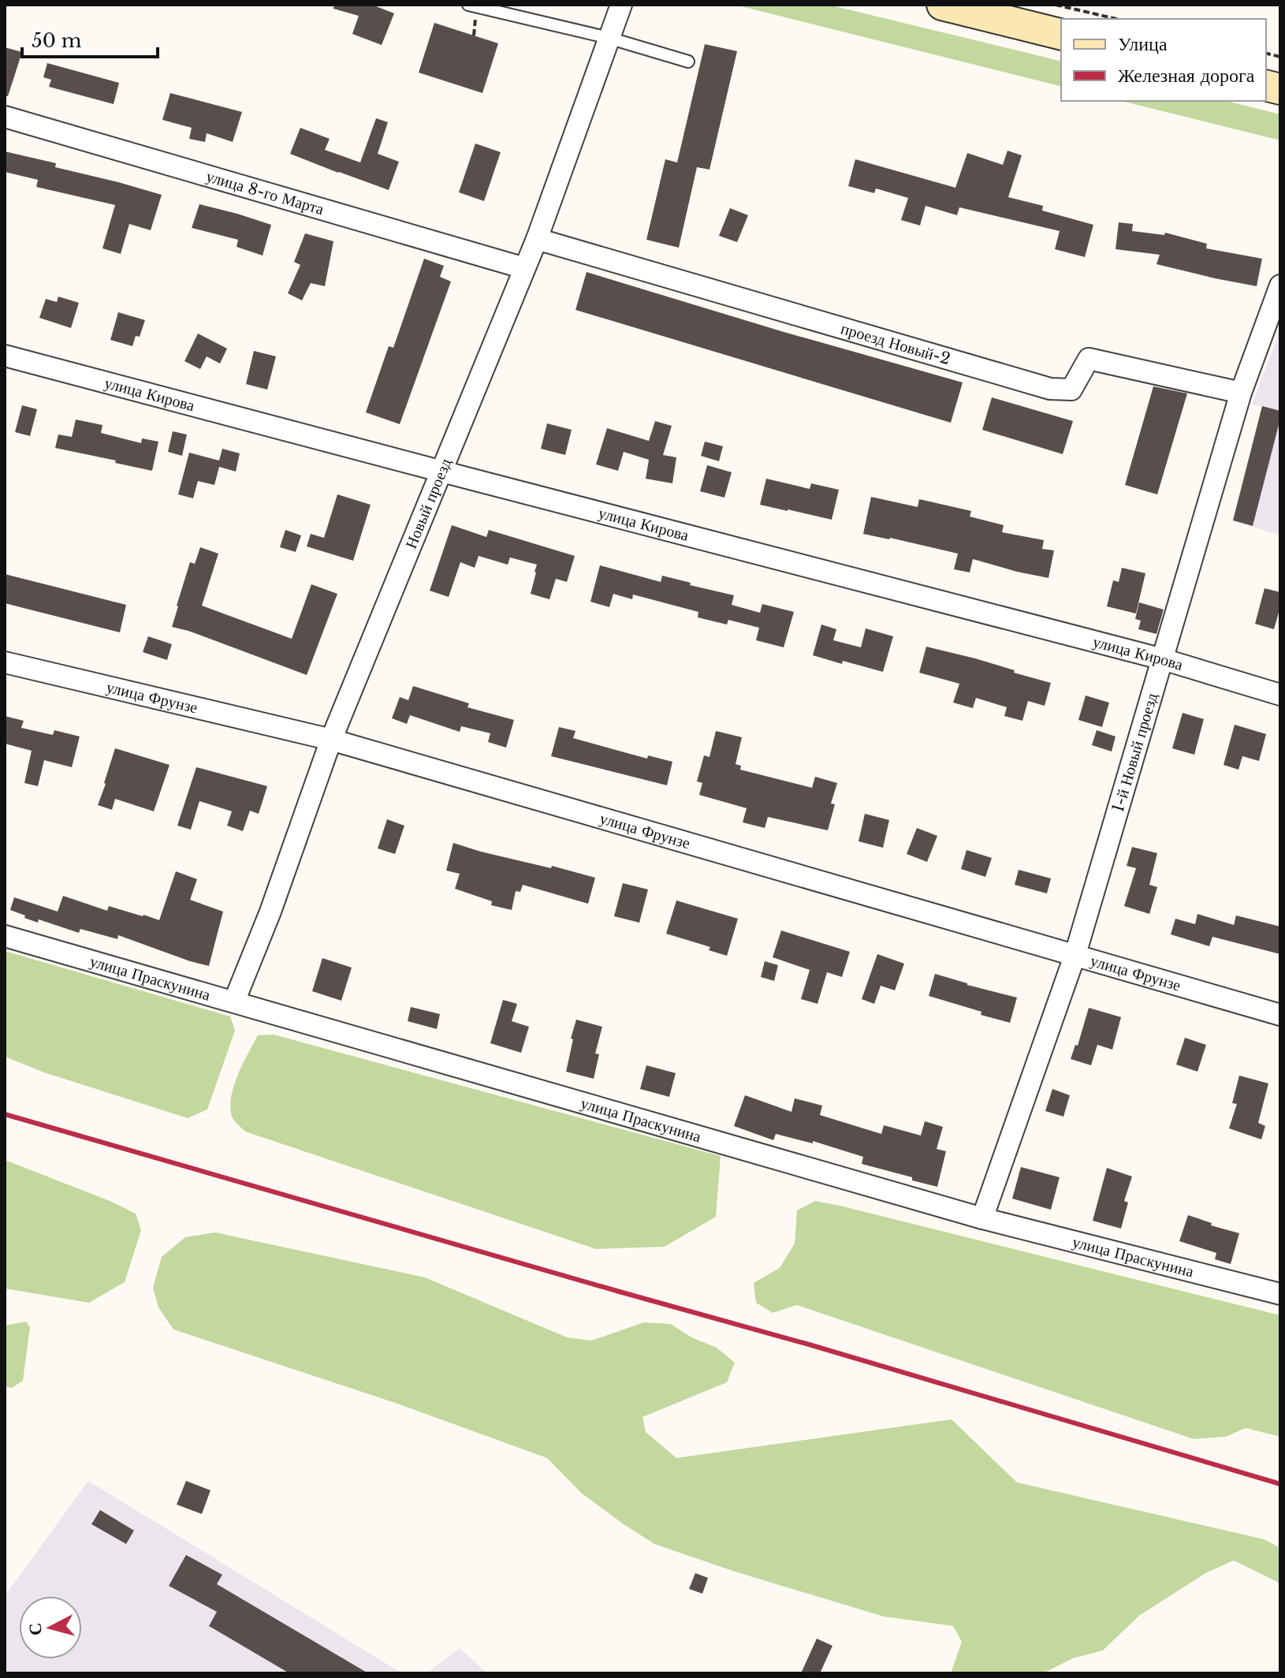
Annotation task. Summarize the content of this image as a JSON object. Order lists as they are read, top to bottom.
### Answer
{
  "streets": {
    "street": [
      "улица 8-го Марта",
      "проезд Новый-2",
      "улица Кирова",
      "Новый проезд",
      "улица Фрунзе",
      "1-й Новый проезд",
      "улица Праскунина"
    ]
  },
  "crossings": [
    ["улица 8-го Марта", "Новый проезд"],
    ["проезд Новый-2", "Новый проезд"],
    ["проезд Новый-2", "1-й Новый проезд"],
    ["улица Кирова", "Новый проезд"],
    ["улица Кирова", "1-й Новый проезд"],
    ["Новый проезд", "улица Фрунзе"],
    ["Новый проезд", "улица Праскунина"],
    ["улица Фрунзе", "1-й Новый проезд"],
    ["1-й Новый проезд", "улица Праскунина"]
  ],
  "legend": ["Улица", "Железная дорога"],
  "scale_bar": "50 m",
  "north": "left"
}
